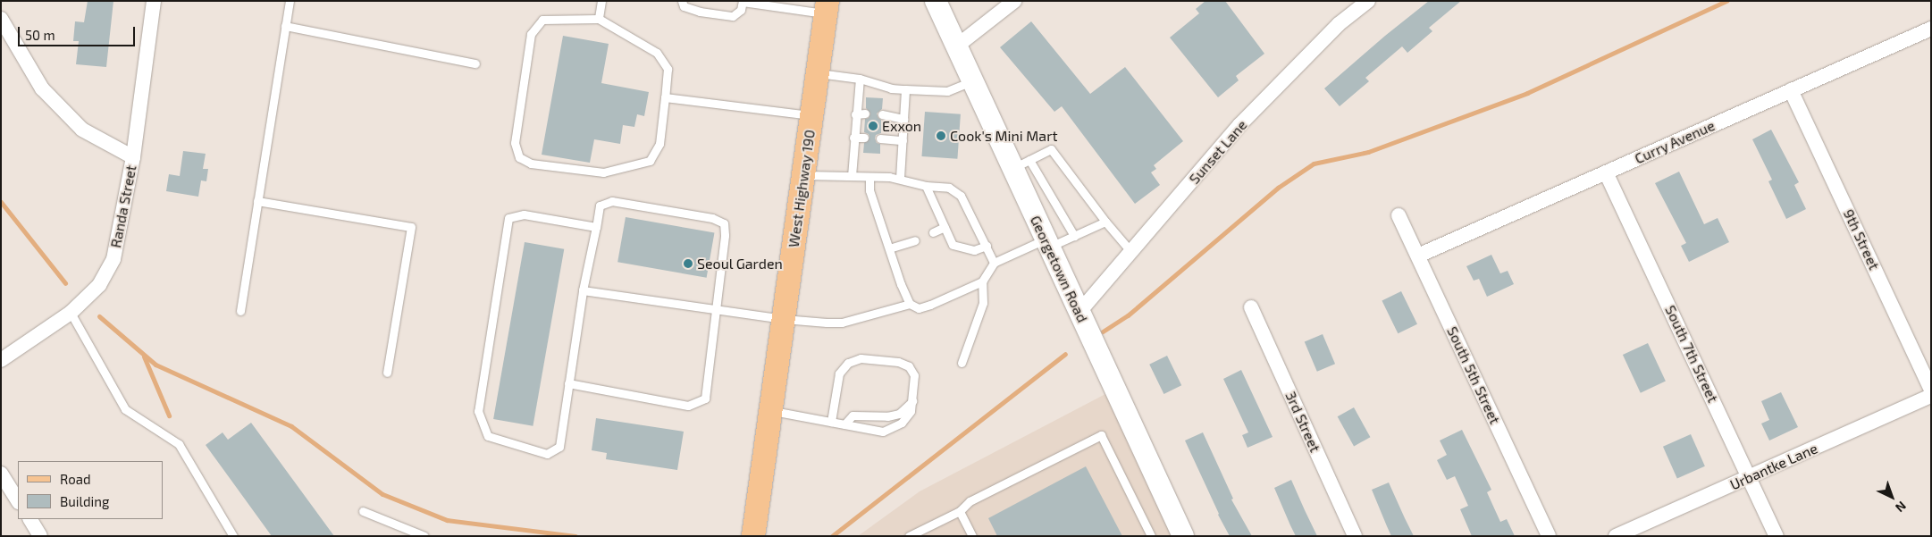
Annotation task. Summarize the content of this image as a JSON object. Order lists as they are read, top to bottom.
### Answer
{
  "streets": {
    "main road": ["West Highway 190"],
    "street": [
      "Curry Avenue",
      "Sunset Lane",
      "Randa Street",
      "9th Street",
      "Georgetown Road",
      "South 7th Street",
      "South 5th Street",
      "3rd Street",
      "Urbantke Lane"
    ]
  },
  "crossings": [
    ["Curry Avenue", "9th Street"],
    ["Curry Avenue", "South 7th Street"],
    ["Curry Avenue", "South 5th Street"],
    ["Sunset Lane", "Georgetown Road"],
    ["South 7th Street", "Urbantke Lane"]
  ],
  "places": ["Exxon", "Cook's Mini Mart", "Seoul Garden"],
  "legend": ["Road", "Building"],
  "scale_bar": "50 m",
  "north": "bottom right"
}
